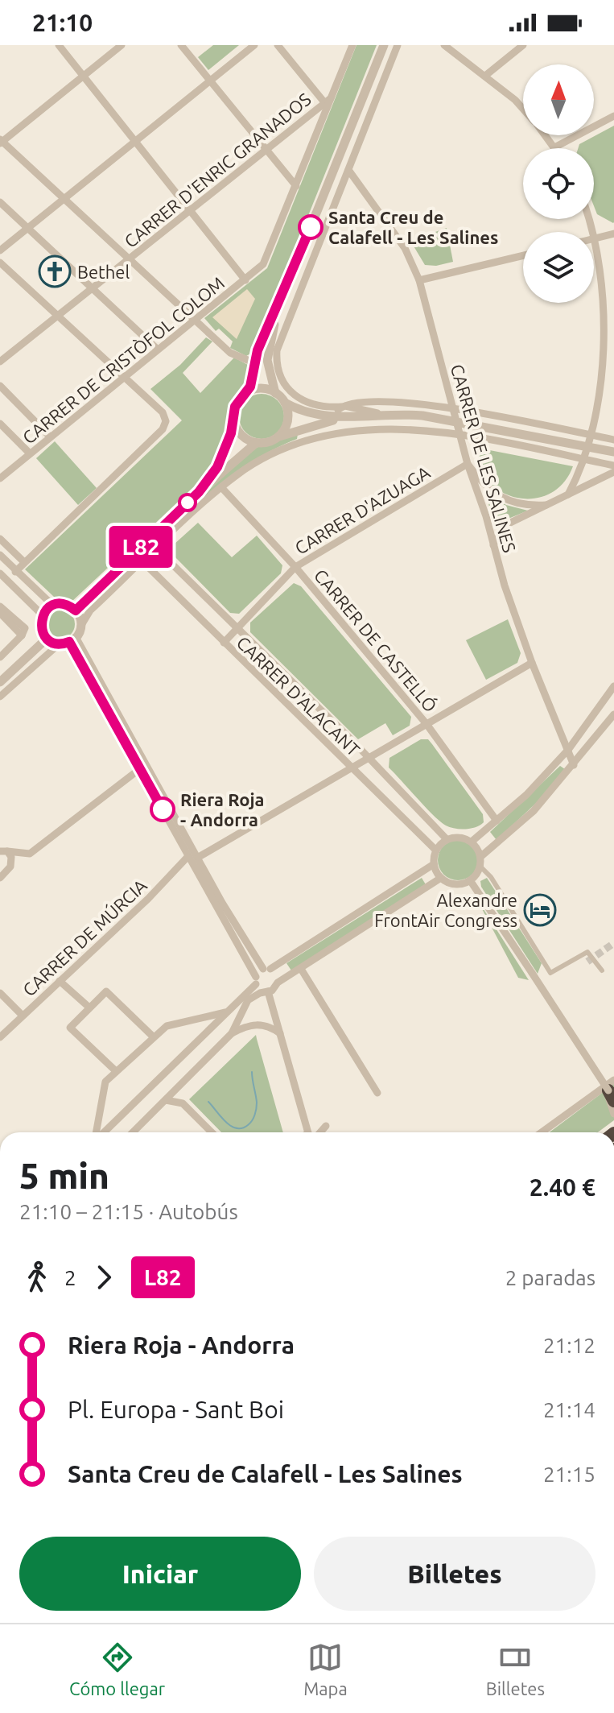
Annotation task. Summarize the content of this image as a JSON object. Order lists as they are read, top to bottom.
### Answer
{
  "streets": {
    "street": [
      "CARRER D'ENRIC GRANADOS",
      "CARRER DE CRISTÒFOL COLOM",
      "CARRER DE LES SALINES",
      "CARRER D'AZUAGA",
      "CARRER DE CASTELLÓ",
      "CARRER D'ALACANT",
      "CARRER DE MÚRCIA"
    ]
  },
  "crossings": [
    ["CARRER DE LES SALINES", "CARRER D'AZUAGA"],
    ["CARRER D'AZUAGA", "CARRER DE CASTELLÓ"],
    ["CARRER D'AZUAGA", "CARRER D'ALACANT"]
  ],
  "places": {
    "other": ["Santa Creu de Calafell - Les Salines", "Riera Roja - Andorra"],
    "church": ["Bethel"],
    "hotel": ["Alexandre FrontAir Congress"]
  },
  "lines": ["bus line L82"],
  "north": "top",
  "page": {
    "status": "21:10",
    "on_map": "L82",
    "heading": ["5 min", "21:10 – 21:15 · Autobús", "2.40 €"],
    "legs": ["2", "L82", "2 paradas"],
    "list": [
      {
        "name": "Riera Roja - Andorra",
        "value": "21:12"
      },
      {
        "name": "Pl. Europa - Sant Boi",
        "value": "21:14"
      },
      {
        "name": "Santa Creu de Calafell - Les Salines",
        "value": "21:15"
      }
    ],
    "buttons": ["Iniciar", "Billetes"],
    "tabs": ["Cómo llegar", "Mapa", "Billetes"]
  }
}
